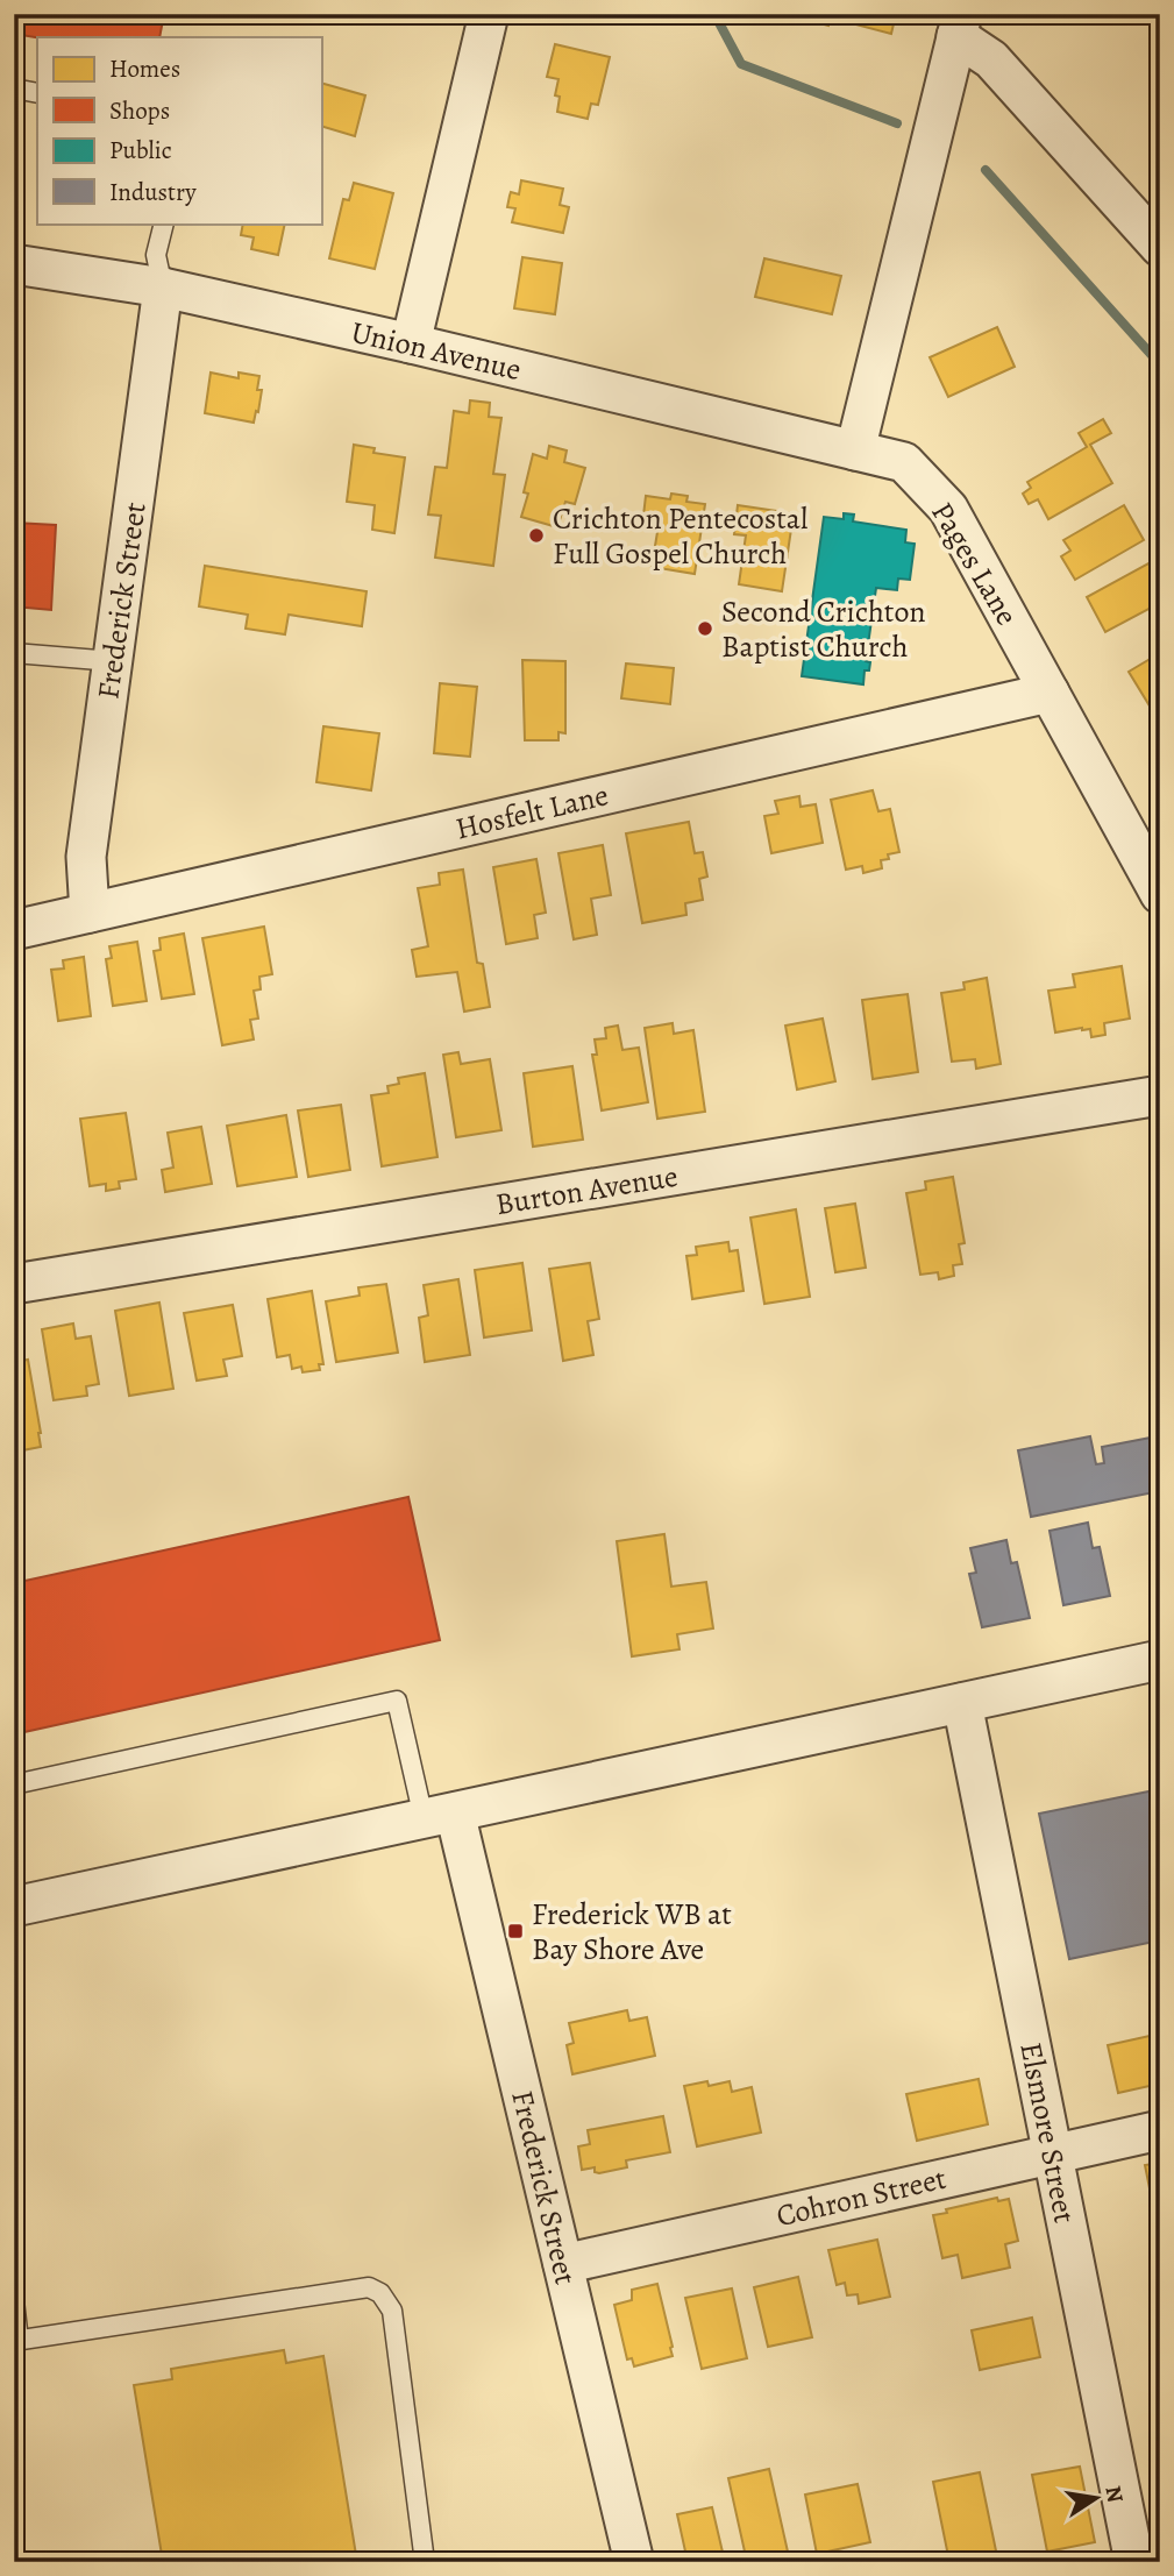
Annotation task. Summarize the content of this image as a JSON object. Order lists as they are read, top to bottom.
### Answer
{
  "streets": {
    "street": [
      "Union Avenue",
      "Pages Lane",
      "Frederick Street",
      "Hosfelt Lane",
      "Burton Avenue",
      "Elsmore Street",
      "Cohron Street"
    ]
  },
  "crossings": [
    ["Union Avenue", "Pages Lane"],
    ["Union Avenue", "Frederick Street"],
    ["Pages Lane", "Hosfelt Lane"],
    ["Frederick Street", "Hosfelt Lane"],
    ["Frederick Street", "Cohron Street"],
    ["Elsmore Street", "Cohron Street"]
  ],
  "places": {
    "other": ["Crichton Pentecostal Full Gospel Church", "Second Crichton Baptist Church"],
    "transit": ["Frederick WB at Bay Shore Ave"]
  },
  "legend": [
    "Homes",
    "Shops",
    "Public",
    "Industry"
  ],
  "north": "right"
}
